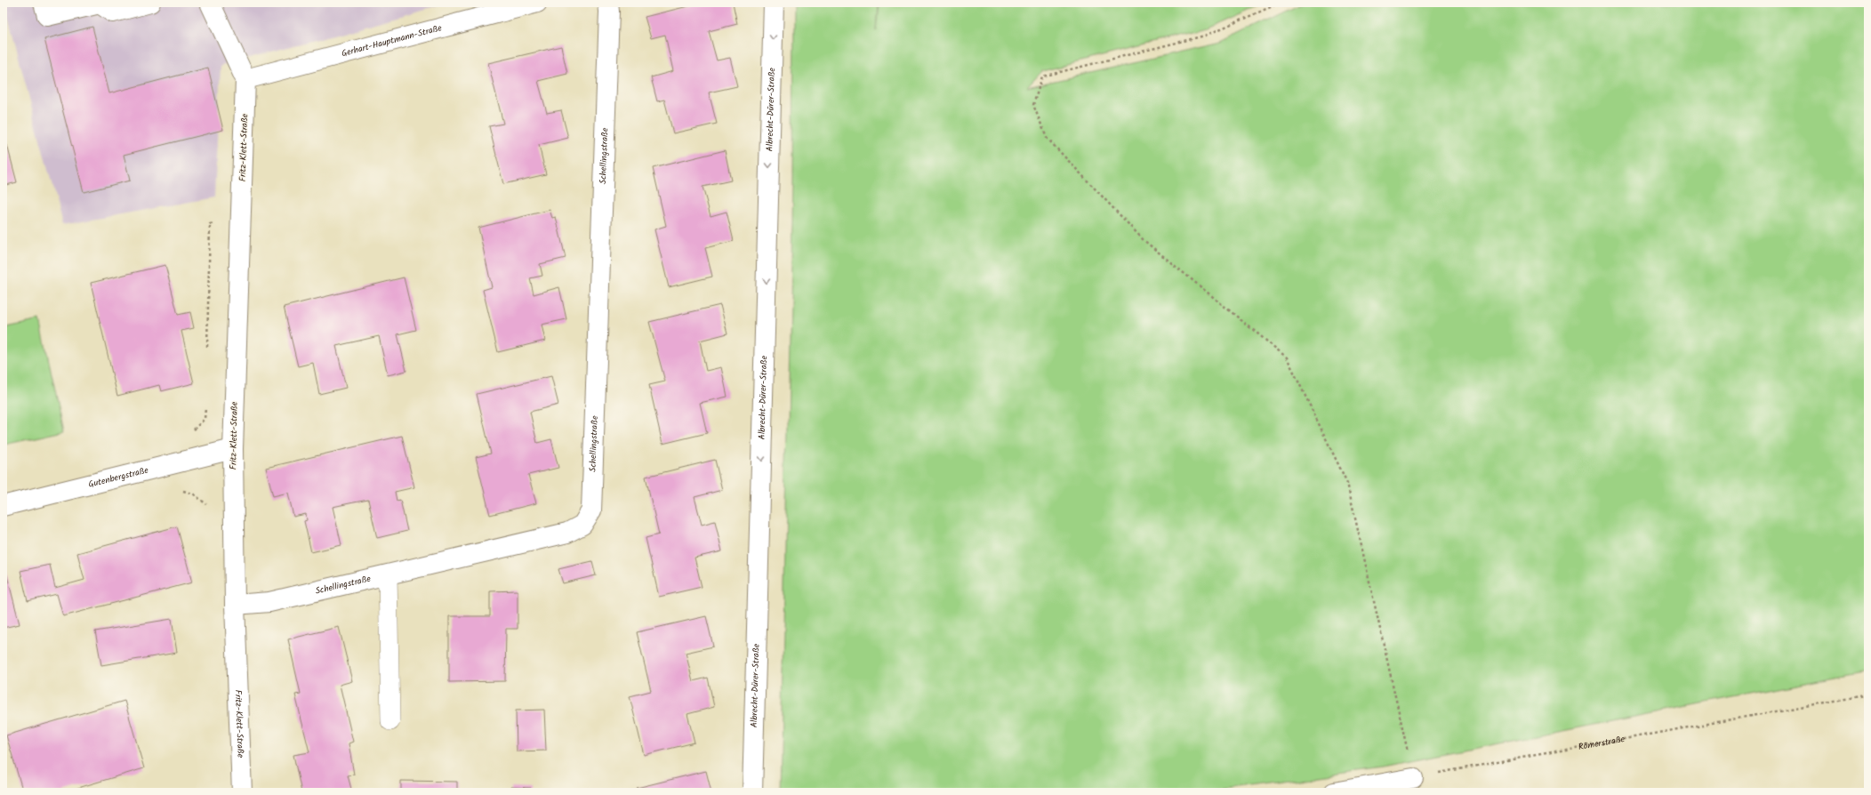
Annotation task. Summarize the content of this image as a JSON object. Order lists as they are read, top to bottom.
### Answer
{
  "streets": {
    "street": [
      "Gerhart-Hauptmann-Straße",
      "Albrecht-Dürer-Straße",
      "Fritz-Klett-Straße",
      "Schellingstraße",
      "Gutenbergstraße"
    ],
    "path": ["Römerstraße"]
  },
  "crossings": [
    ["Gerhart-Hauptmann-Straße", "Fritz-Klett-Straße"],
    ["Fritz-Klett-Straße", "Schellingstraße"],
    ["Fritz-Klett-Straße", "Gutenbergstraße"]
  ],
  "one_way": ["Albrecht-Dürer-Straße"]
}
